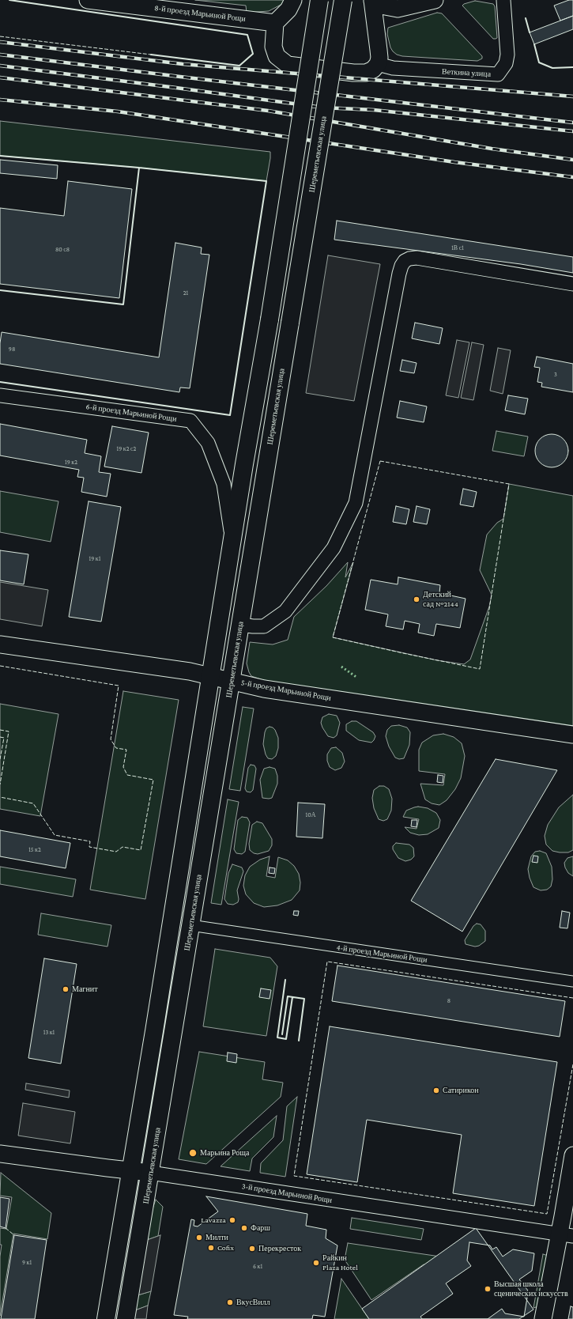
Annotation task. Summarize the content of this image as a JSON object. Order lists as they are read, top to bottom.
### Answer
{
  "streets": {
    "main road": ["Шереметьевская улица"],
    "street": [
      "8-й проезд Марьиной Рощи",
      "Веткина улица",
      "6-й проезд Марьиной Рощи",
      "5-й проезд Марьиной Рощи",
      "4-й проезд Марьиной Рощи",
      "3-й проезд Марьиной Рощи"
    ]
  },
  "crossings": [
    ["Шереметьевская улица", "5-й проезд Марьиной Рощи"],
    ["Шереметьевская улица", "4-й проезд Марьиной Рощи"],
    ["Шереметьевская улица", "3-й проезд Марьиной Рощи"]
  ],
  "places": [
    "Детский сад №2144",
    "Магнит",
    "Сатирикон",
    "Марьина Роща",
    "Lavazza",
    "Фарш",
    "Милти",
    "Cofix",
    "Перекресток",
    "Райкин Plaza Hotel",
    "Высшая школа сценических искусств",
    "ВкусВилл"
  ],
  "house_numbers": [
    "1В с1",
    "80 с8",
    "21",
    "98",
    "3",
    "19 к2 с2",
    "19 к2",
    "19 к1",
    "10А",
    "15 к2",
    "8",
    "13 к1",
    "9 к1",
    "6 к1"
  ]
}
